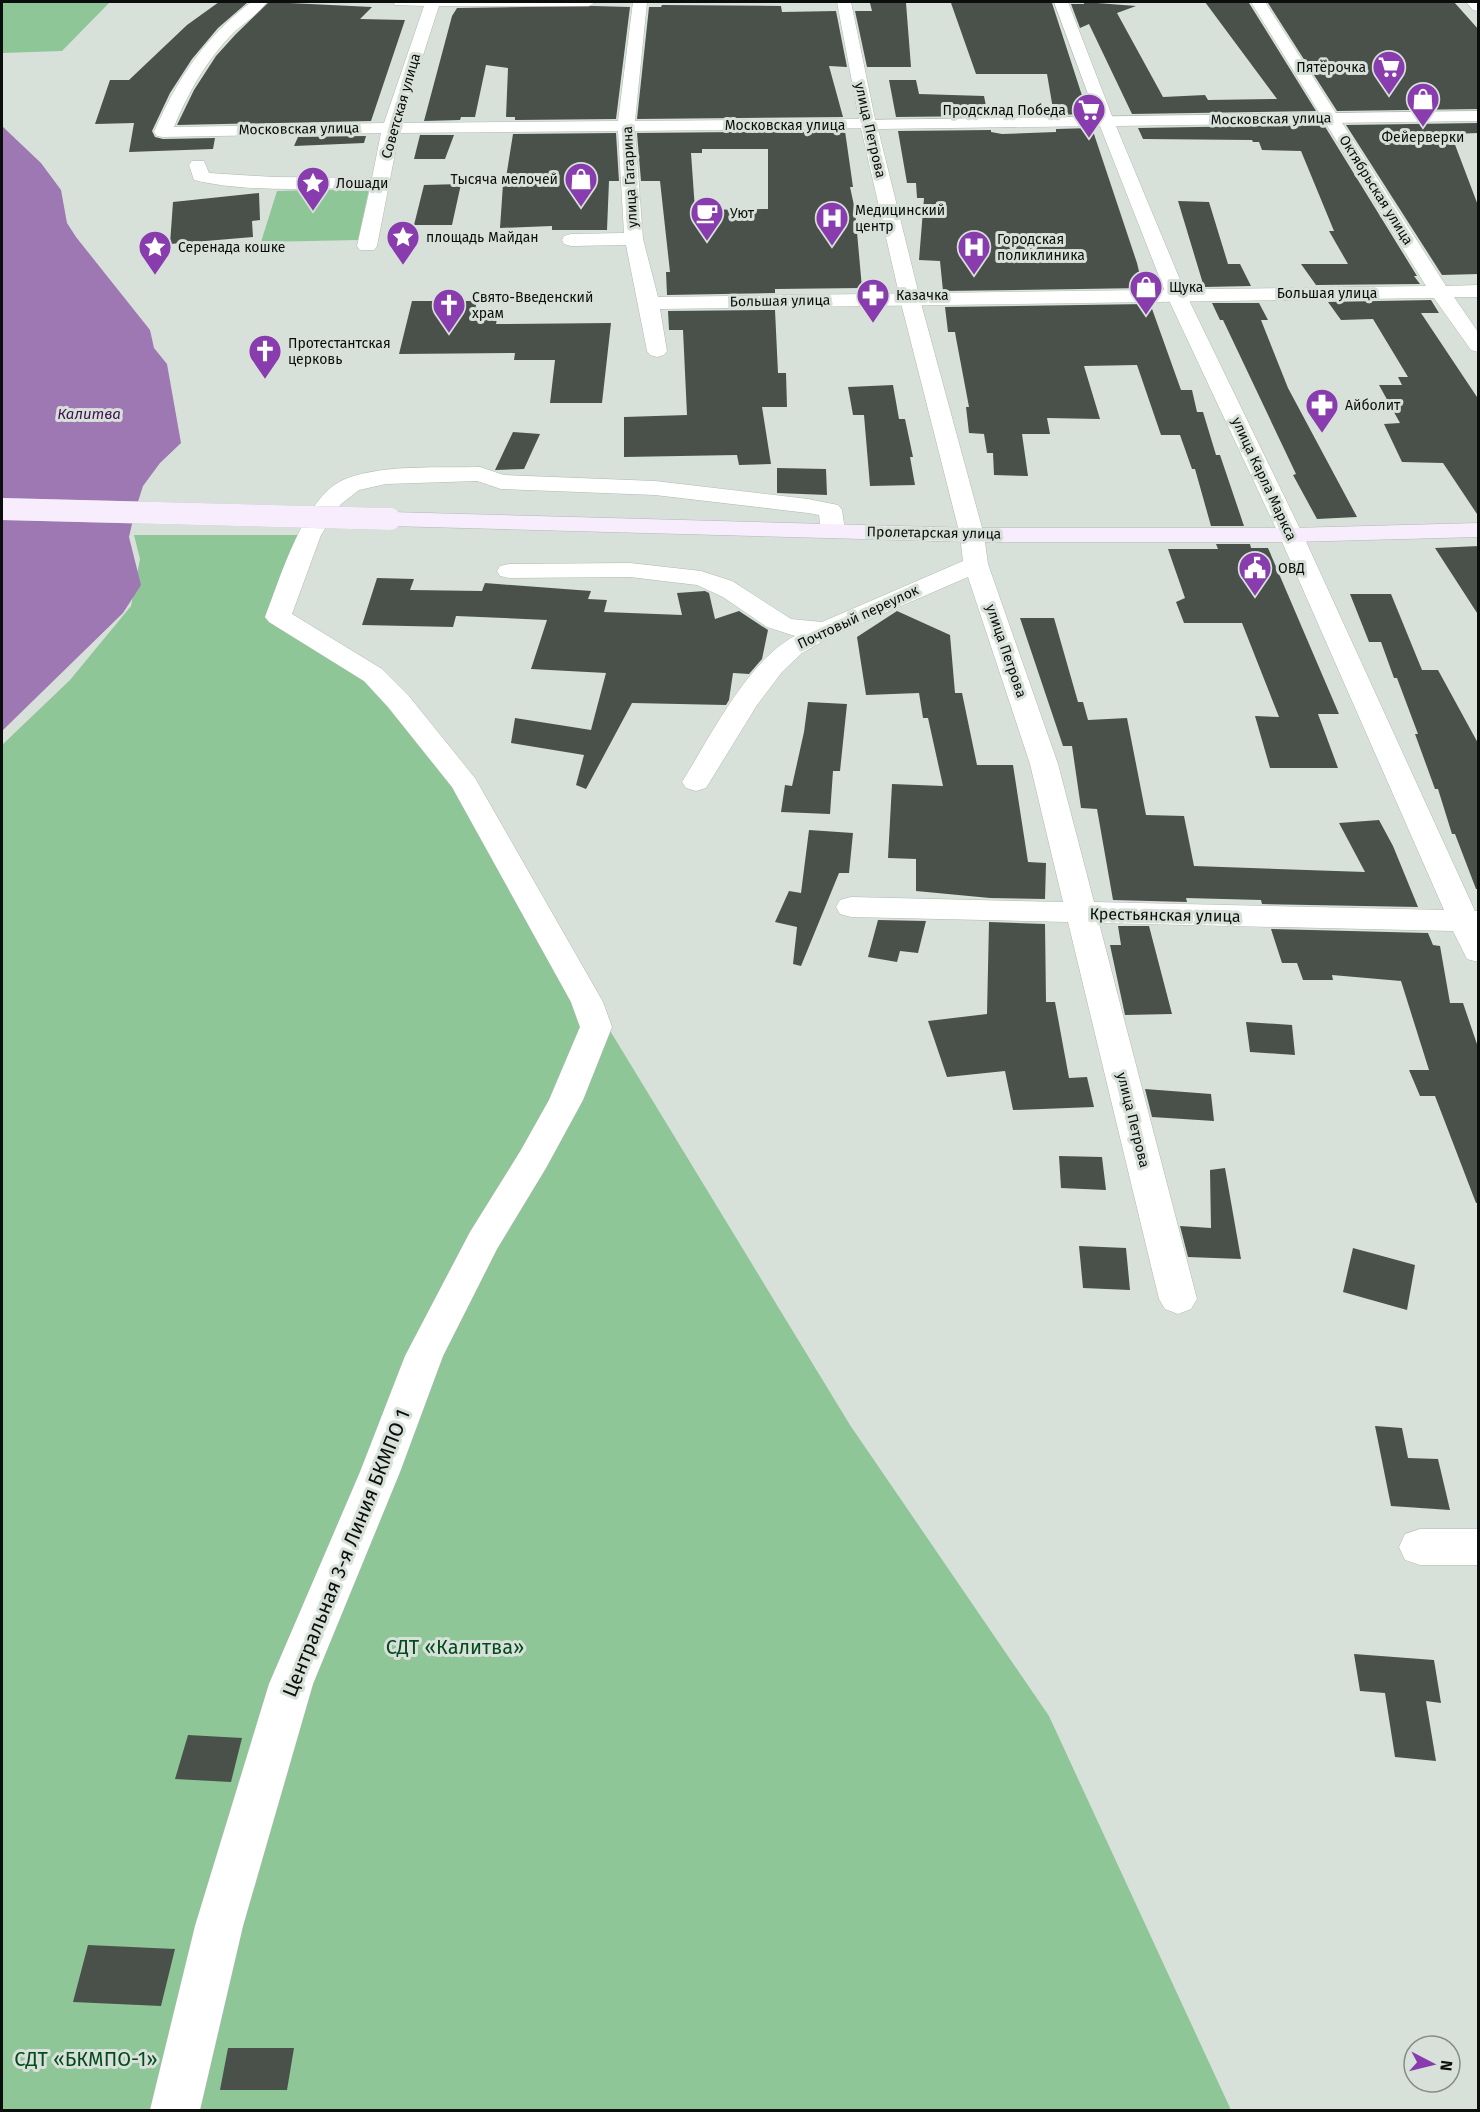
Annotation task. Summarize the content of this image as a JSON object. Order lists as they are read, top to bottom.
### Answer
{
  "streets": {
    "main road": ["Пролетарская улица"],
    "street": [
      "Советская улица",
      "Московская улица",
      "улица Петрова",
      "улица Гагарина",
      "Октябрьская улица",
      "Большая улица",
      "улица Карла Маркса",
      "Почтовый переулок",
      "Крестьянская улица",
      "Центральная 3-я Линия БКМПО 1"
    ]
  },
  "crossings": [
    ["Советская улица", "Московская улица"],
    ["Московская улица", "улица Петрова"],
    ["Московская улица", "улица Гагарина"],
    ["Московская улица", "Октябрьская улица"],
    ["Московская улица", "улица Карла Маркса"],
    ["улица Петрова", "Большая улица"],
    ["улица Петрова", "Пролетарская улица"],
    ["улица Петрова", "Почтовый переулок"],
    ["улица Петрова", "Крестьянская улица"],
    ["улица Гагарина", "Большая улица"],
    ["Октябрьская улица", "Большая улица"],
    ["Большая улица", "улица Карла Маркса"],
    ["улица Карла Маркса", "Пролетарская улица"],
    ["улица Карла Маркса", "Крестьянская улица"],
    ["Пролетарская улица", "Почтовый переулок"],
    ["Пролетарская улица", "Центральная 3-я Линия БКМПО 1"]
  ],
  "water": ["Калитва"],
  "parks": ["СДТ «Калитва»", "СДТ «БКМПО-1»"],
  "places": {
    "supermarket": ["Пятёрочка", "Продсклад Победа"],
    "shop": ["Фейерверки", "Тысяча мелочей", "Щука"],
    "place": ["Лошади", "площадь Майдан", "Серенада кошке"],
    "cafe": ["Уют"],
    "hospital": ["Медицинский центр", "Городская поликлиника"],
    "pharmacy": ["Казачка", "Айболит"],
    "church": ["Свято-Введенский храм", "Протестантская церковь"],
    "public building": ["ОВД"]
  },
  "north": "right"
}
